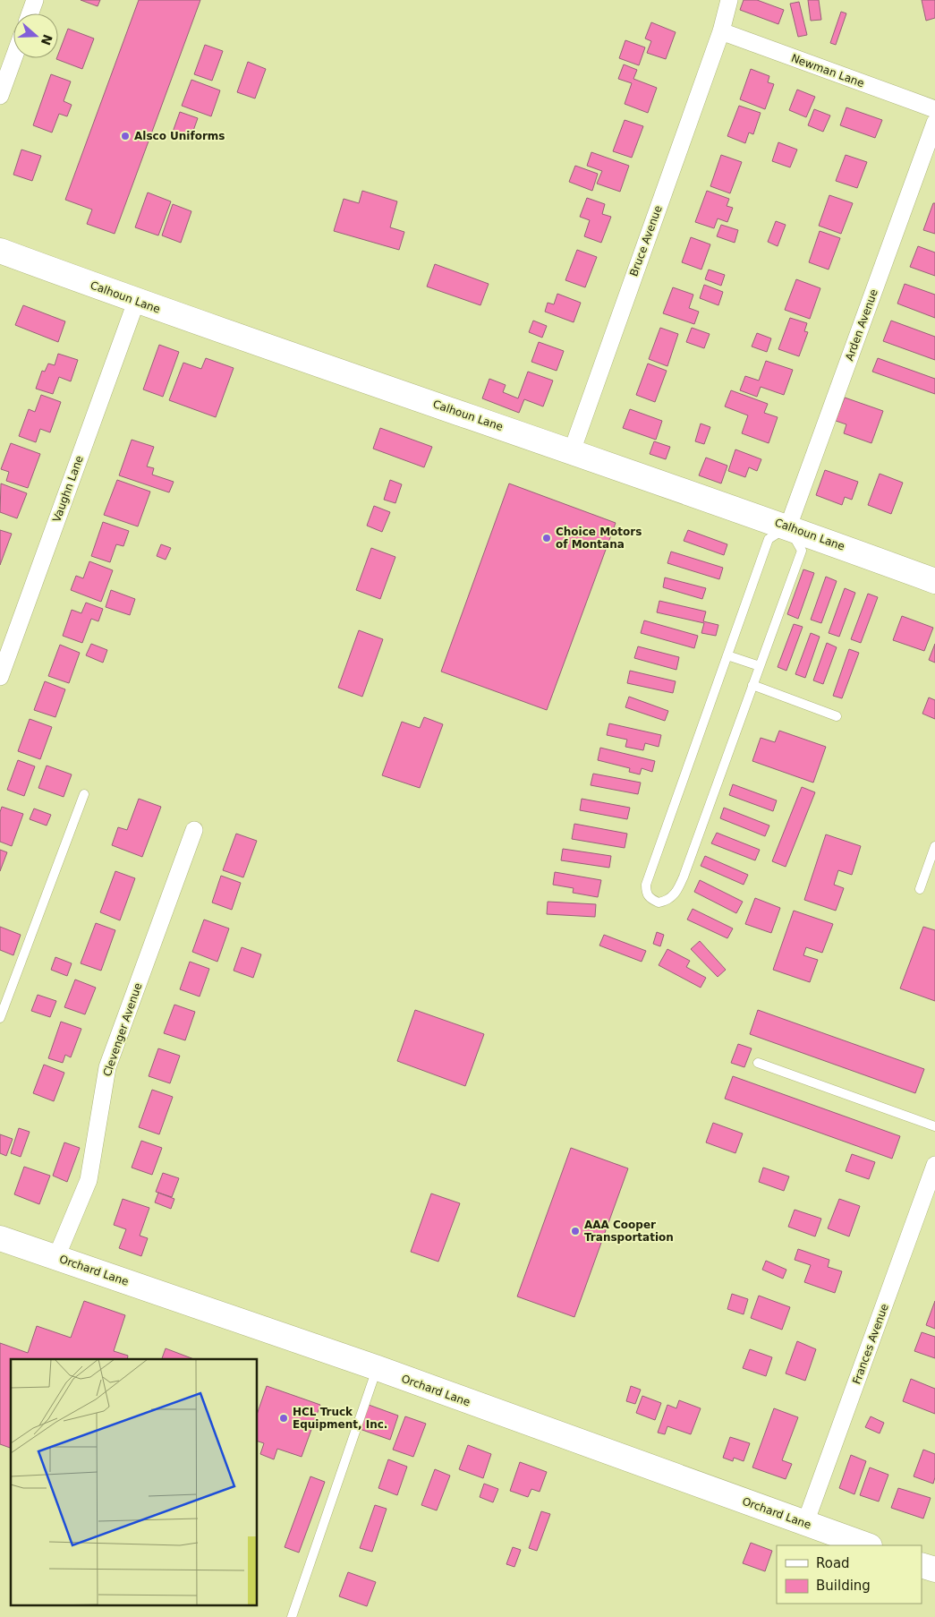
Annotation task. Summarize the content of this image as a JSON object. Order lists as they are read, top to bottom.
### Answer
{
  "streets": {
    "street": [
      "Newman Lane",
      "Bruce Avenue",
      "Calhoun Lane",
      "Arden Avenue",
      "Vaughn Lane",
      "Clevenger Avenue",
      "Orchard Lane",
      "Frances Avenue"
    ]
  },
  "crossings": [
    ["Newman Lane", "Bruce Avenue"],
    ["Bruce Avenue", "Calhoun Lane"],
    ["Calhoun Lane", "Arden Avenue"],
    ["Calhoun Lane", "Vaughn Lane"],
    ["Clevenger Avenue", "Orchard Lane"],
    ["Orchard Lane", "Frances Avenue"]
  ],
  "places": [
    "Alsco Uniforms",
    "Choice Motors of Montana",
    "AAA Cooper Transportation",
    "HCL Truck Equipment, Inc."
  ],
  "legend": ["Road", "Building"],
  "north": "right"
}
